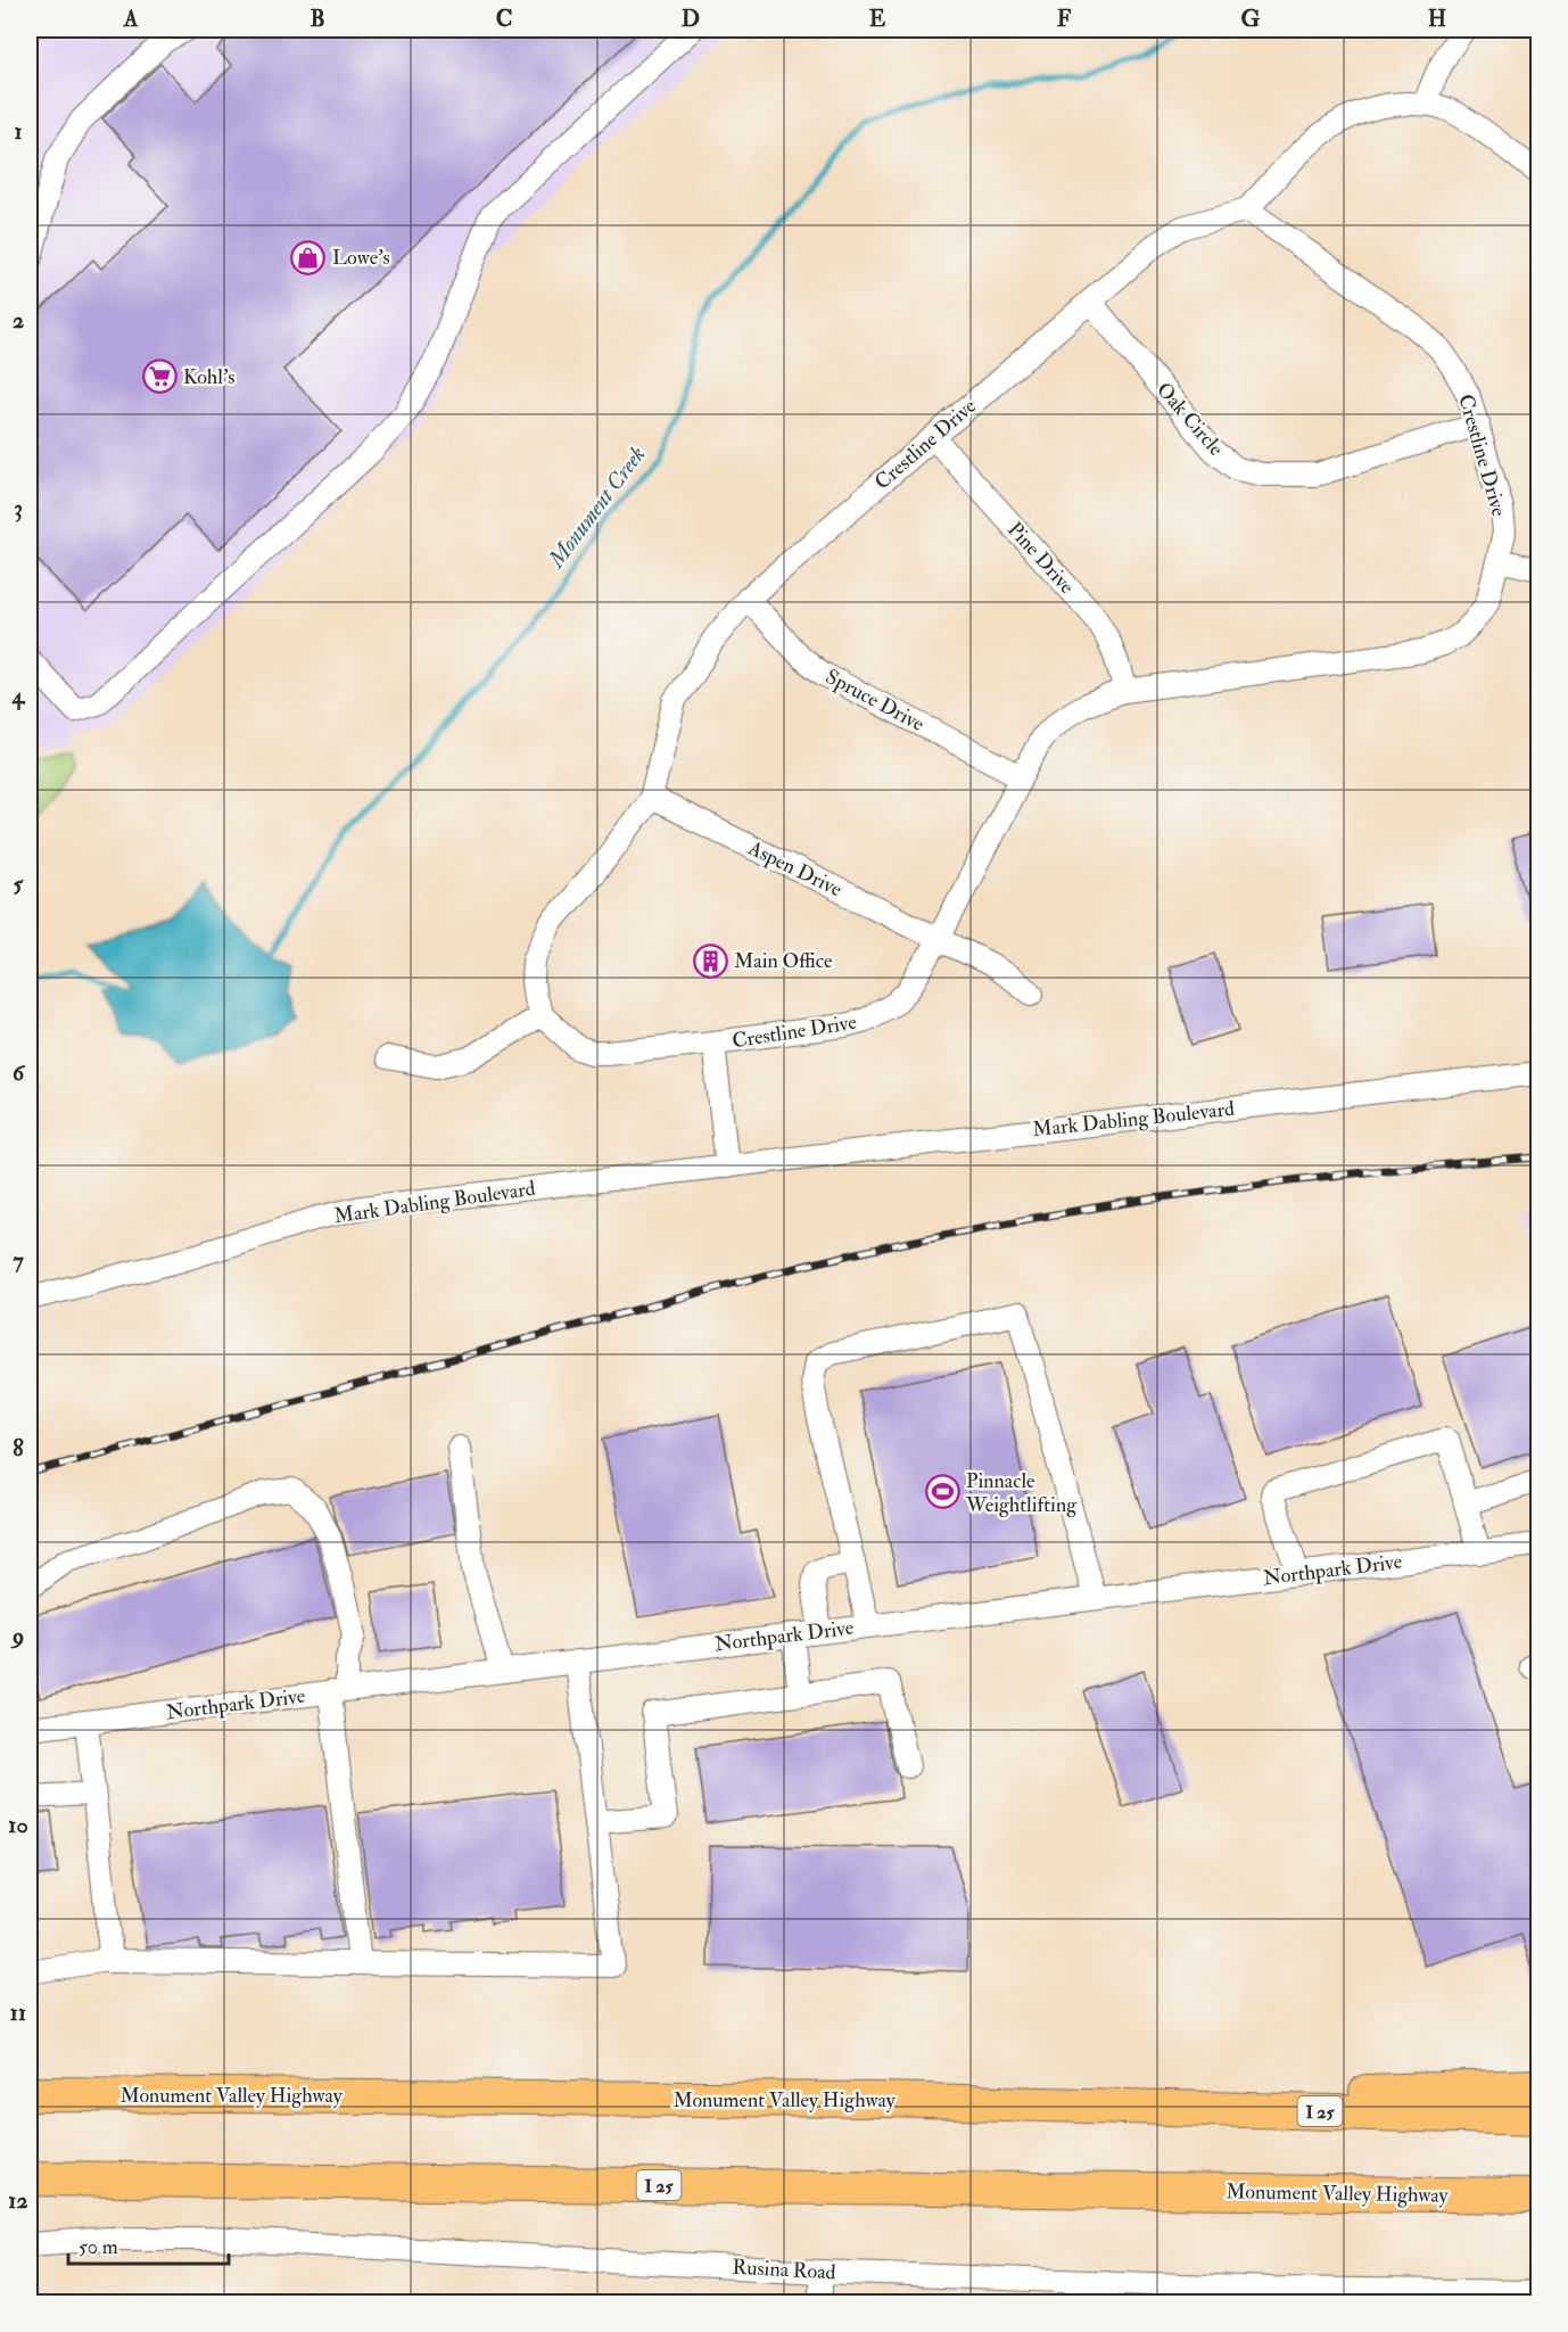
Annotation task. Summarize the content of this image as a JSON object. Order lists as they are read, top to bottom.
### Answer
{
  "streets": {
    "highway": ["Monument Valley Highway", "I 25"],
    "street": [
      "Oak Circle",
      "Crestline Drive",
      "Pine Drive",
      "Spruce Drive",
      "Aspen Drive",
      "Mark Dabling Boulevard",
      "Northpark Drive",
      "Rusina Road"
    ]
  },
  "crossings": [
    ["Oak Circle", "Crestline Drive"],
    ["Crestline Drive", "Pine Drive"],
    ["Crestline Drive", "Spruce Drive"],
    ["Crestline Drive", "Aspen Drive"]
  ],
  "water": ["Monument Creek"],
  "places": {
    "shop": ["Lowe's"],
    "supermarket": ["Kohl's"],
    "building": ["Main Office"],
    "sports": ["Pinnacle Weightlifting"]
  },
  "scale_bar": "50 m",
  "grid": {
    "columns": [
      "A",
      "B",
      "C",
      "D",
      "E",
      "F",
      "G",
      "H"
    ],
    "rows": [
      "1",
      "2",
      "3",
      "4",
      "5",
      "6",
      "7",
      "8",
      "9",
      "10",
      "11",
      "12"
    ]
  }
}
